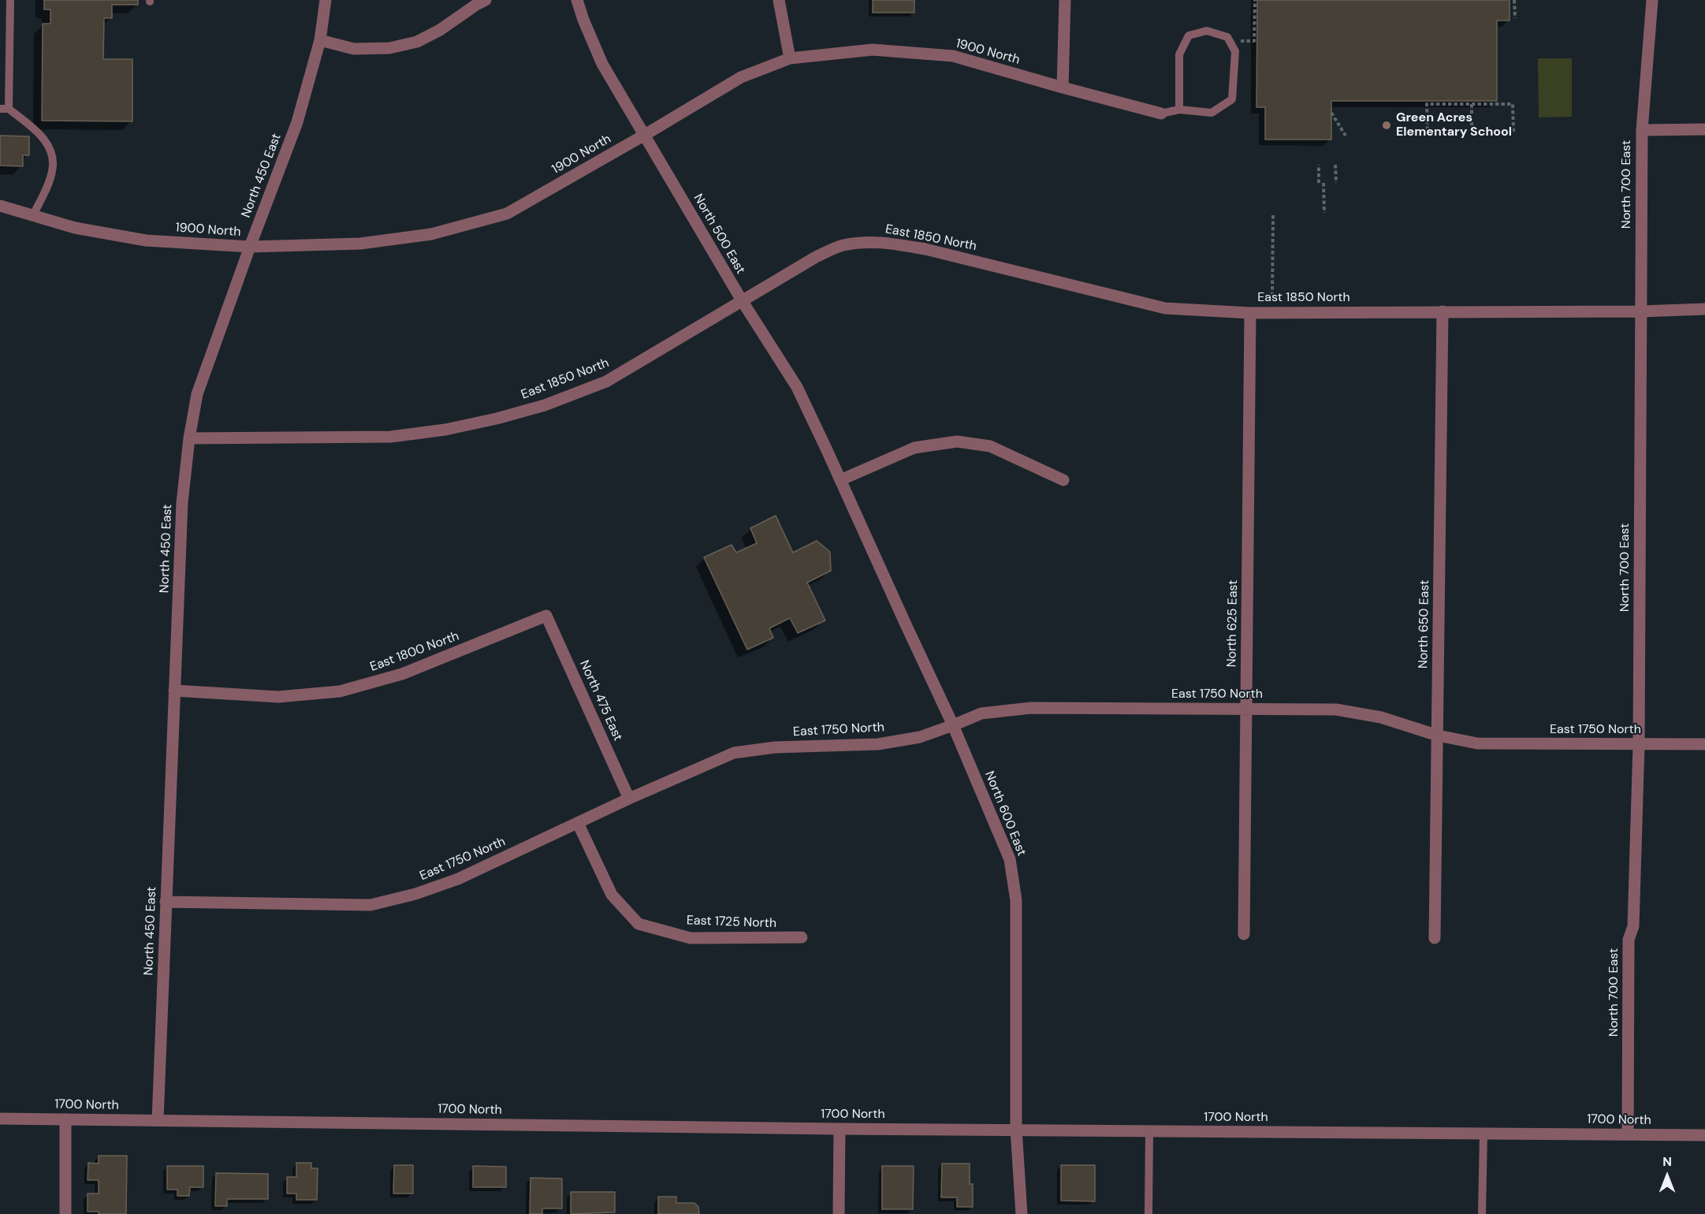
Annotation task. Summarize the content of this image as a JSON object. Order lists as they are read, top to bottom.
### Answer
{
  "streets": {
    "street": [
      "1900 North",
      "North 450 East",
      "North 700 East",
      "North 500 East",
      "East 1850 North",
      "North 625 East",
      "North 650 East",
      "East 1800 North",
      "East 1750 North",
      "North 475 East",
      "North 600 East",
      "East 1725 North",
      "1700 North"
    ]
  },
  "crossings": [
    ["1900 North", "North 450 East"],
    ["1900 North", "North 500 East"],
    ["North 450 East", "East 1850 North"],
    ["North 450 East", "East 1800 North"],
    ["North 450 East", "East 1750 North"],
    ["North 450 East", "1700 North"],
    ["North 700 East", "East 1850 North"],
    ["North 700 East", "East 1750 North"],
    ["North 700 East", "1700 North"],
    ["North 500 East", "East 1850 North"],
    ["North 500 East", "North 600 East"],
    ["East 1850 North", "North 625 East"],
    ["East 1850 North", "North 650 East"],
    ["North 625 East", "East 1750 North"],
    ["North 650 East", "East 1750 North"],
    ["East 1800 North", "North 475 East"],
    ["East 1750 North", "North 475 East"],
    ["East 1750 North", "North 600 East"],
    ["East 1750 North", "East 1725 North"],
    ["North 600 East", "1700 North"]
  ],
  "places": ["Green Acres Elementary School"],
  "north": "top"
}
